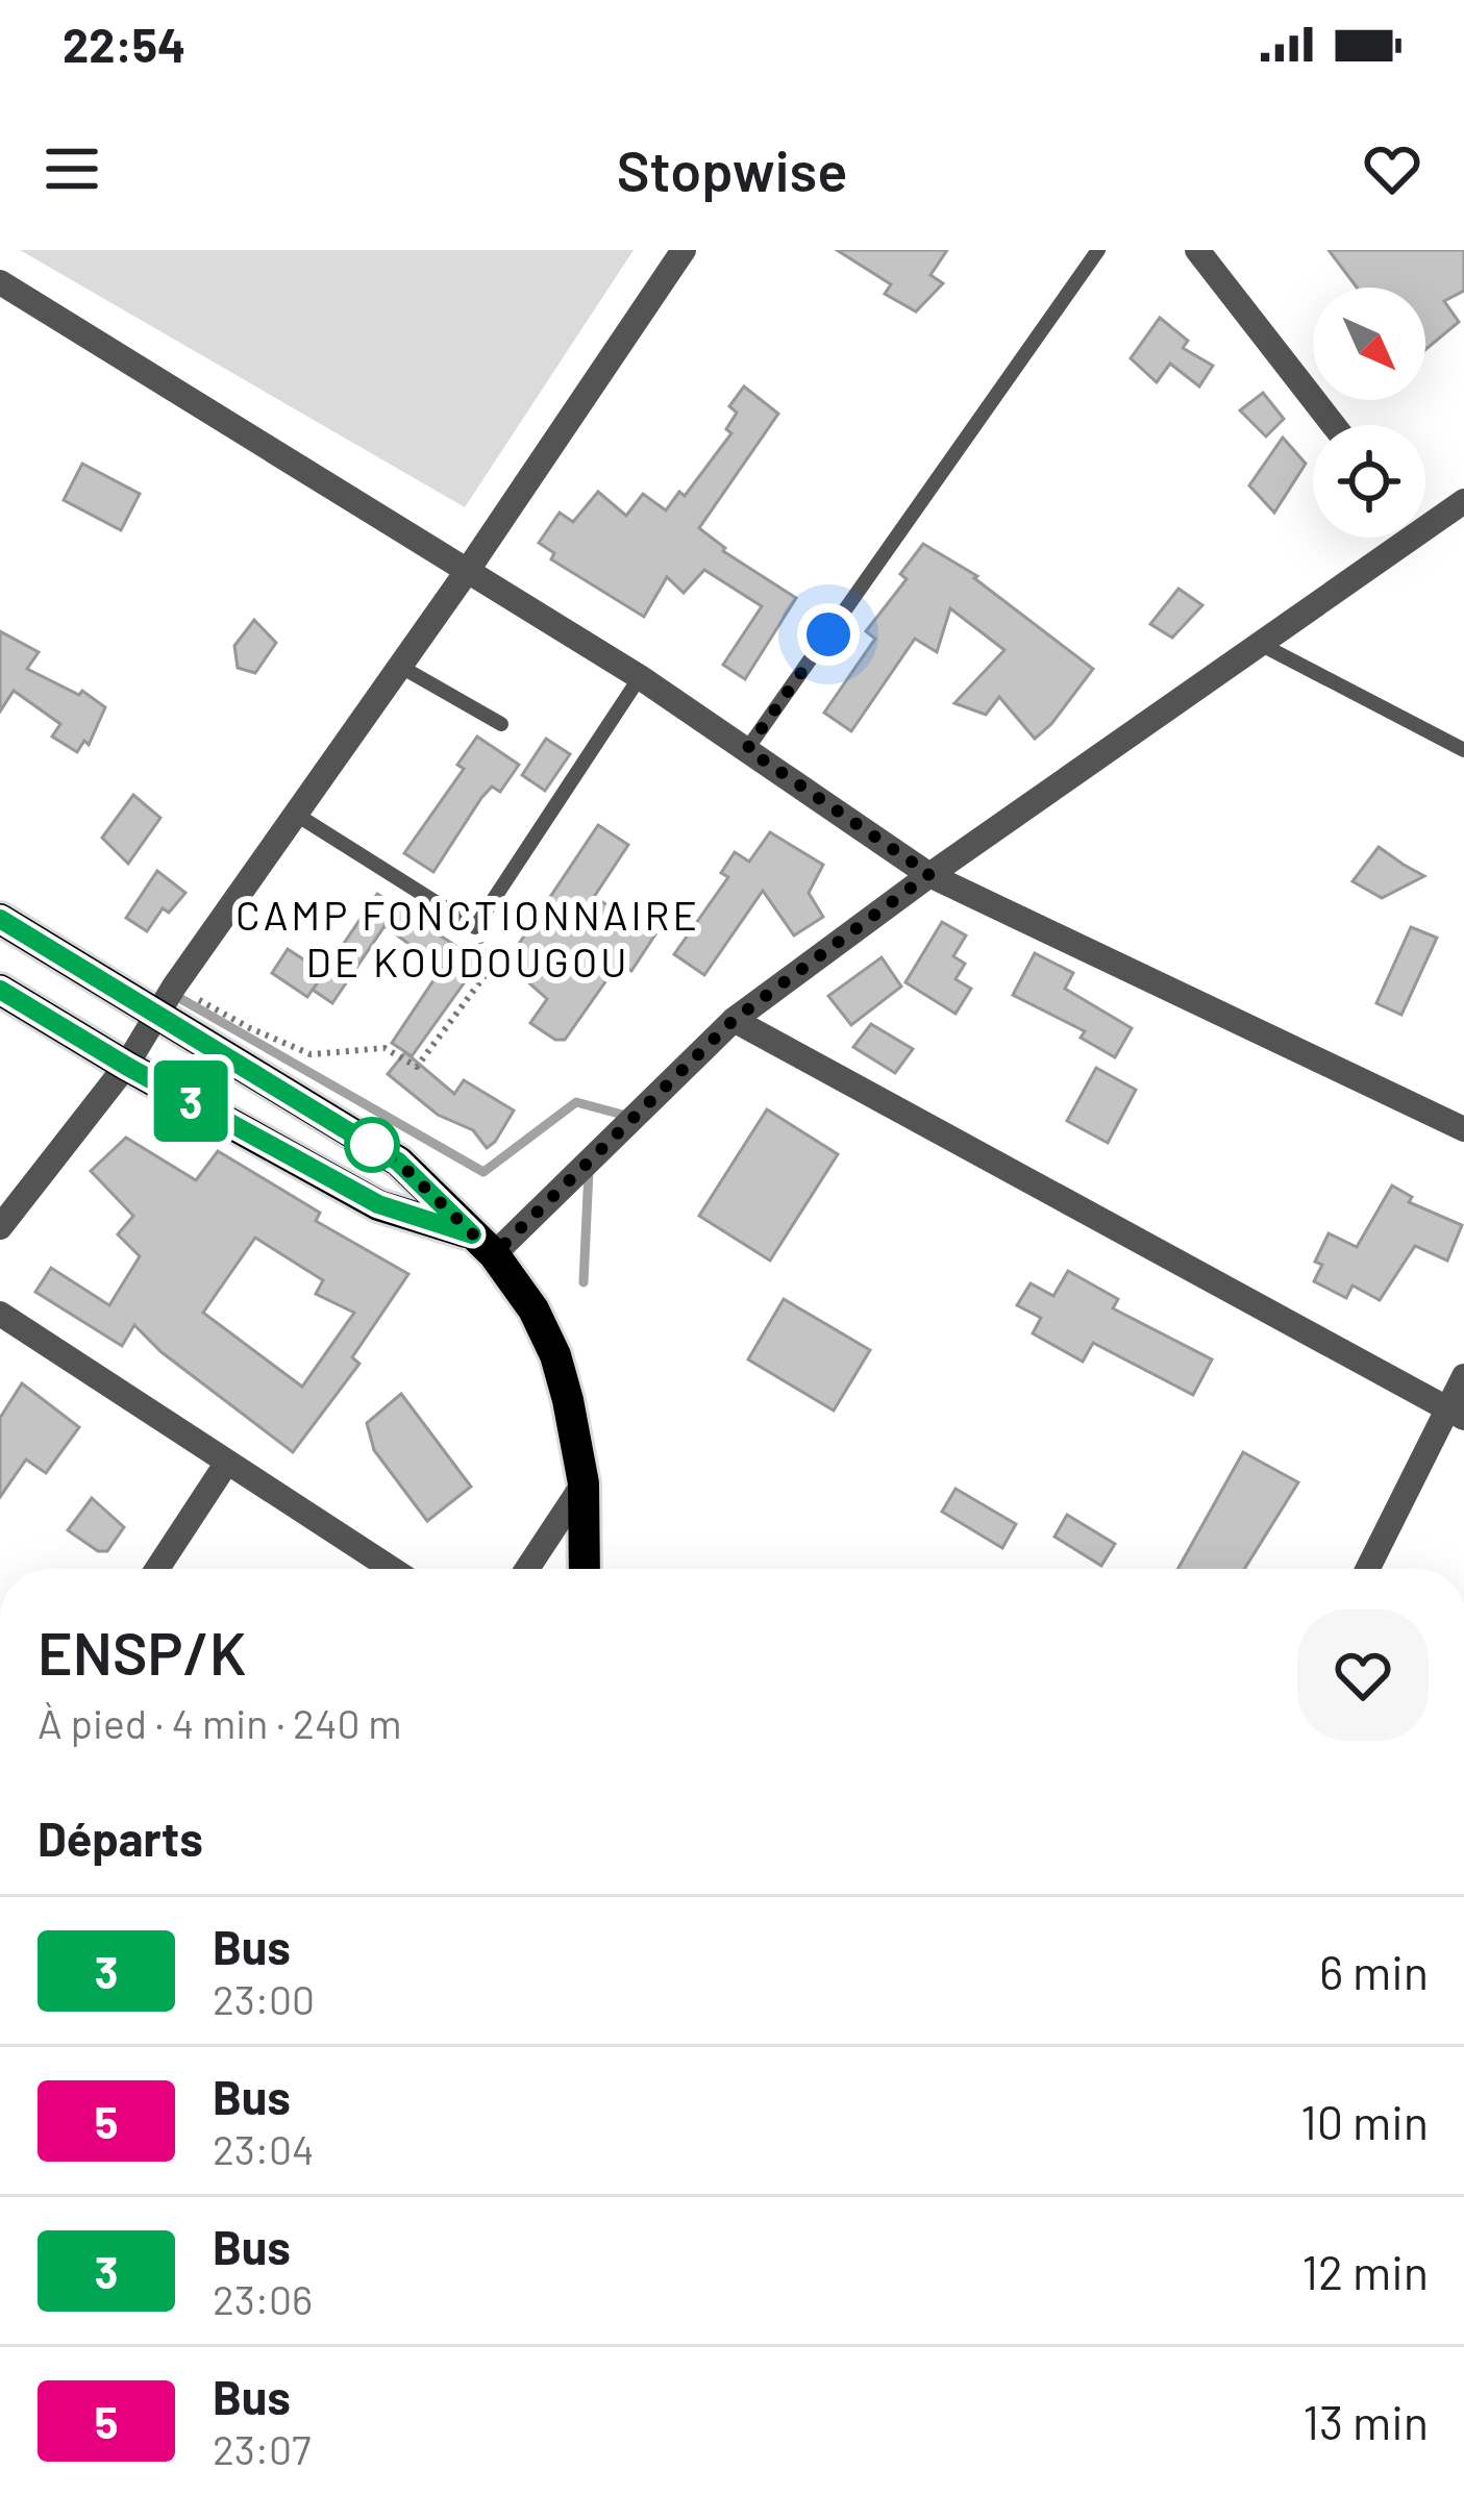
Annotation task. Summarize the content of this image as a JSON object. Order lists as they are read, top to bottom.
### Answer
{
  "districts": ["CAMP FONCTIONNAIRE DE KOUDOUGOU"],
  "lines": ["bus line 3"],
  "north": "bottom right",
  "page": {
    "status": "22:54",
    "header": "Stopwise",
    "on_map": "3",
    "heading": [
      ["ENSP/K", "À pied · 4 min · 240 m"],
      "Départs"
    ],
    "list": [
      {
        "mark": "3",
        "name": "Bus",
        "note": "23:00",
        "value": "6 min"
      },
      {
        "mark": "5",
        "name": "Bus",
        "note": "23:04",
        "value": "10 min"
      },
      {
        "mark": "3",
        "name": "Bus",
        "note": "23:06",
        "value": "12 min"
      },
      {
        "mark": "5",
        "name": "Bus",
        "note": "23:07",
        "value": "13 min"
      }
    ]
  }
}
